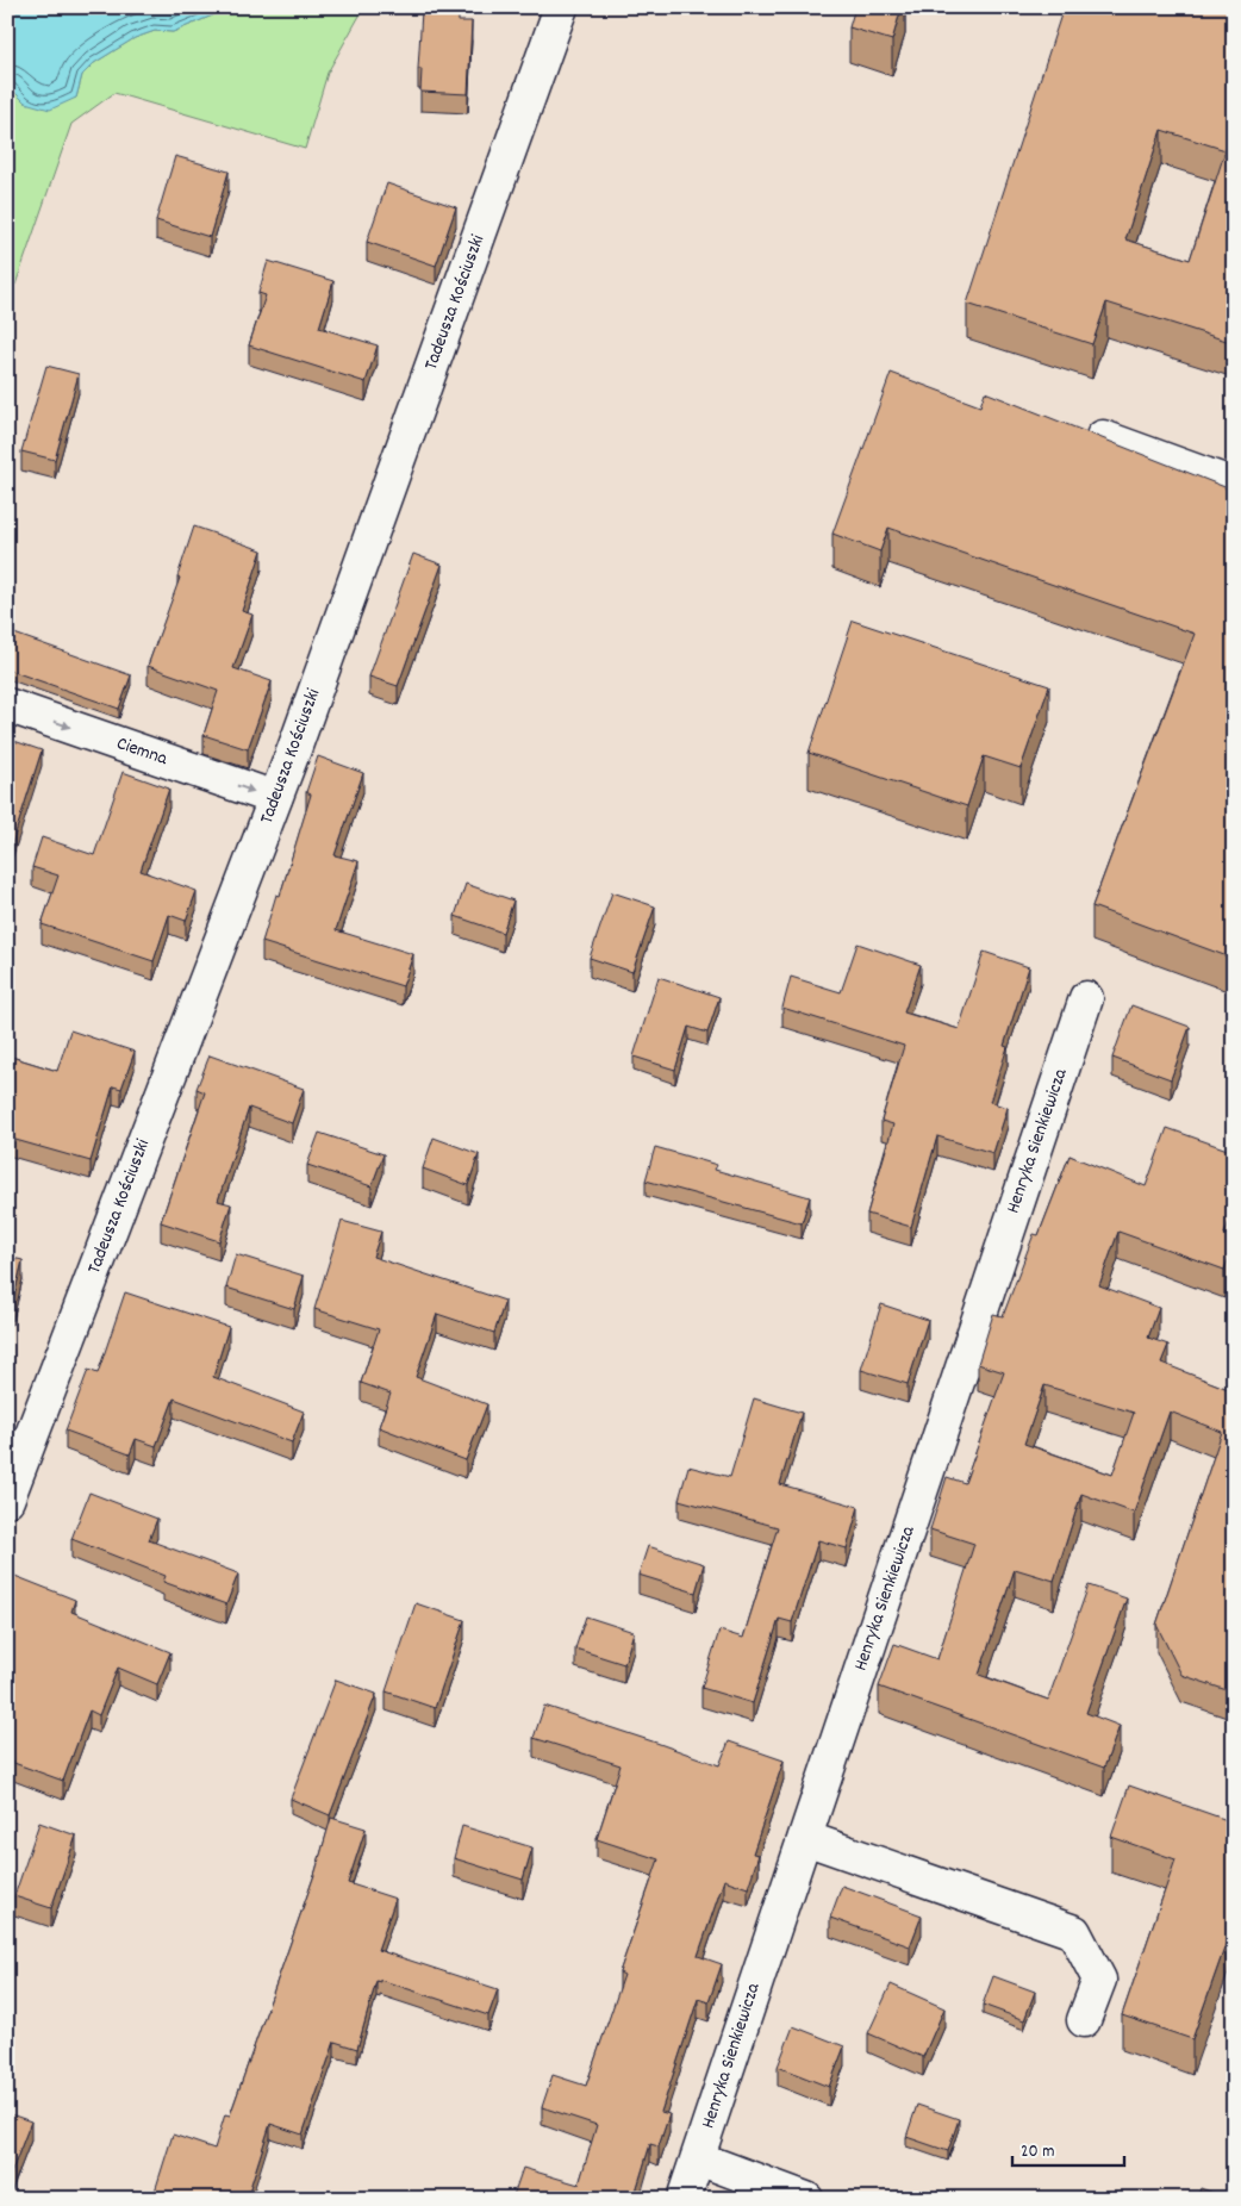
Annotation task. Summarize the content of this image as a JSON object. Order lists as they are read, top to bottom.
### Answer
{
  "streets": {
    "street": ["Tadeusza Kościuszki", "Ciemna", "Henryka Sienkiewicza"]
  },
  "crossings": [
    ["Tadeusza Kościuszki", "Ciemna"]
  ],
  "one_way": ["Ciemna"],
  "scale_bar": "20 m"
}
